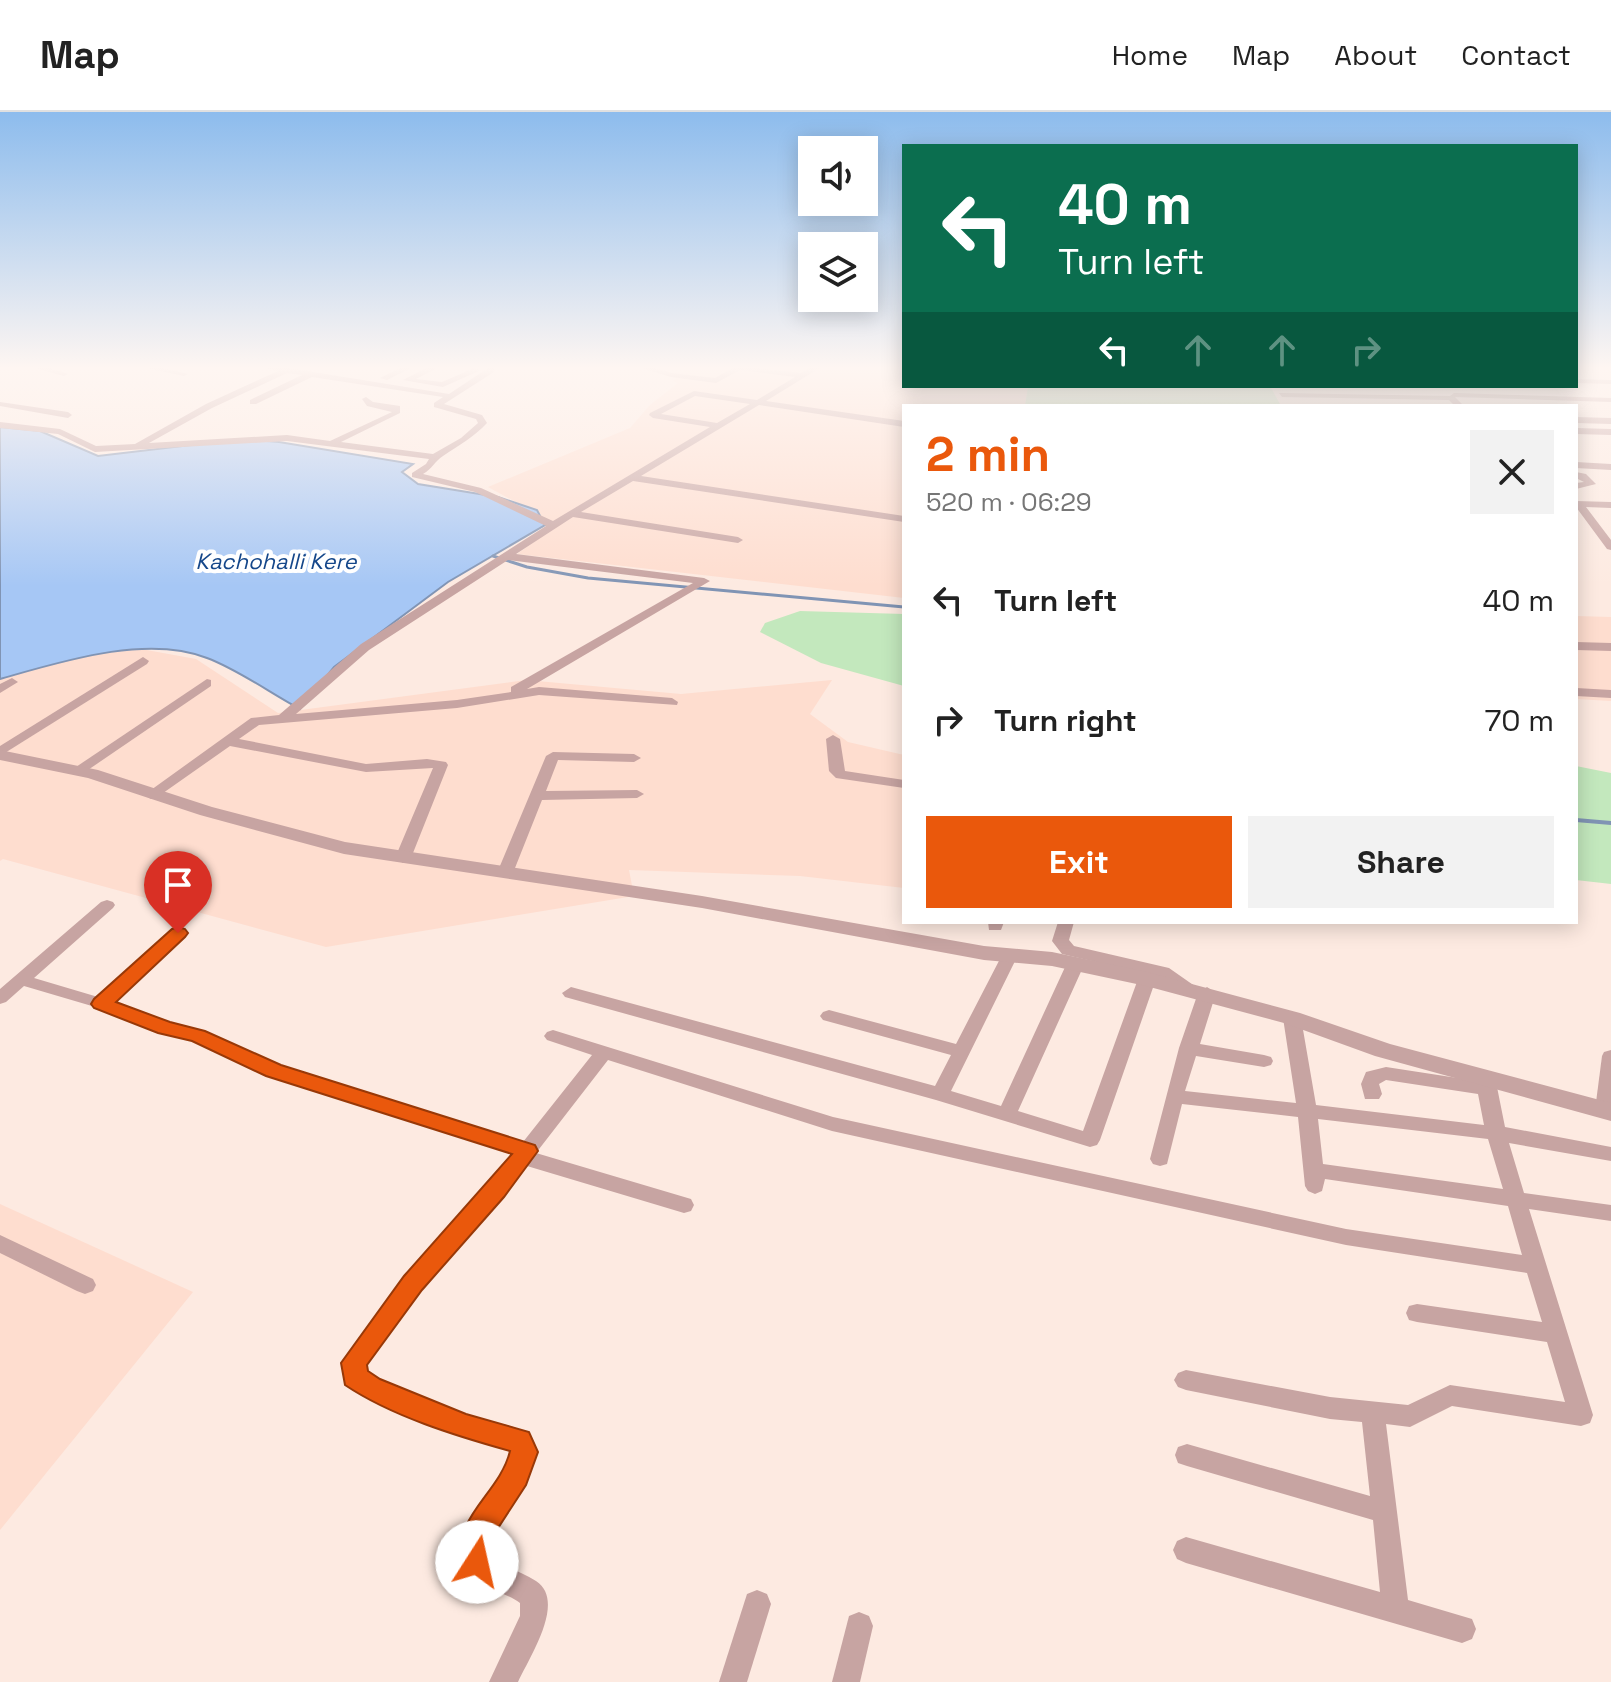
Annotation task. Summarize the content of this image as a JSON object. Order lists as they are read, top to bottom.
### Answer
{
  "water": ["Kachohalli Kere"],
  "page": {
    "header": "Map",
    "nav": [
      "Home",
      "Map",
      "About",
      "Contact"
    ],
    "turn": ["40 m", "Turn left"],
    "heading": ["2 min", "520 m · 06:29"],
    "list": [
      {
        "name": "Turn left",
        "value": "40 m"
      },
      {
        "name": "Turn right",
        "value": "70 m"
      }
    ],
    "buttons": ["Exit", "Share"]
  }
}
